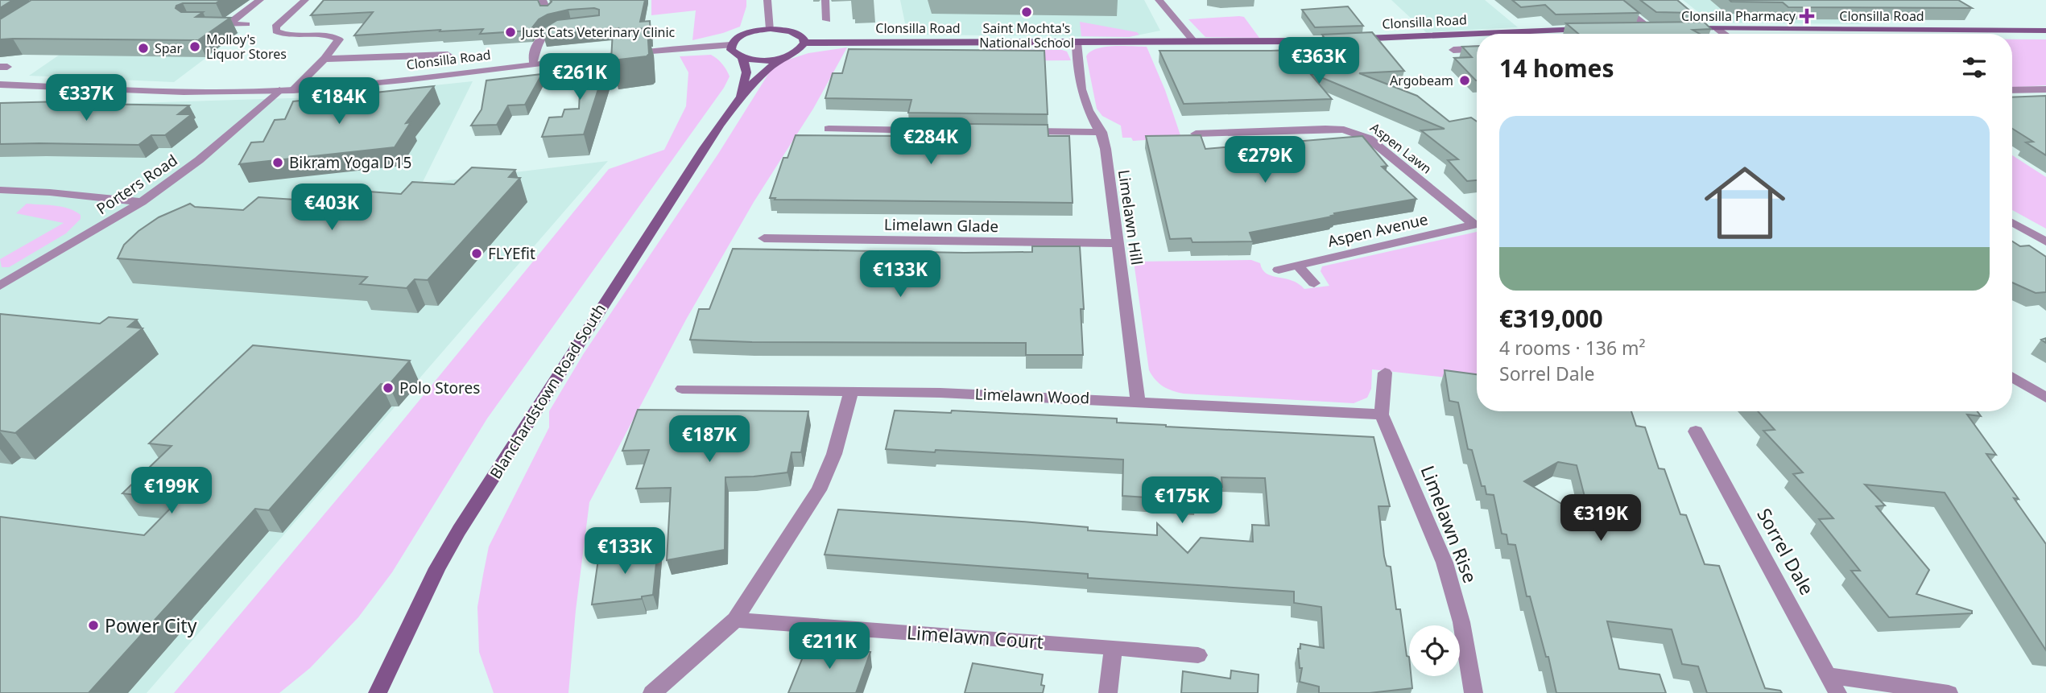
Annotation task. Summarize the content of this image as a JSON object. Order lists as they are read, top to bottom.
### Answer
{
  "streets": {
    "main road": ["Clonsilla Road", "Blanchardstown Road South"],
    "street": [
      "Aspen Lawn",
      "Porters Road",
      "Limelawn Hill",
      "Limelawn Glade",
      "Aspen Avenue",
      "Limelawn Wood",
      "Limelawn Rise",
      "Sorrel Dale",
      "Limelawn Court"
    ]
  },
  "crossings": [
    ["Clonsilla Road", "Porters Road"],
    ["Clonsilla Road", "Limelawn Hill"],
    ["Clonsilla Road", "Blanchardstown Road South"],
    ["Limelawn Hill", "Limelawn Glade"],
    ["Limelawn Hill", "Limelawn Wood"],
    ["Limelawn Wood", "Limelawn Rise"]
  ],
  "places": {
    "other": [
      "Saint Mochta's National School",
      "Just Cats Veterinary Clinic",
      "Molloy's Liquor Stores",
      "Spar",
      "Argobeam",
      "Bikram Yoga D15",
      "FLYEfit",
      "Polo Stores",
      "Power City"
    ],
    "health": ["Clonsilla Pharmacy"]
  },
  "page": {
    "heading": "14 homes",
    "price": [
      "€363K",
      "€261K",
      "€337K",
      "€184K",
      "€284K",
      "€279K",
      "€403K",
      "€133K",
      "€187K",
      "€199K",
      "€175K",
      "€319K",
      "€133K",
      "€211K"
    ],
    "list": [
      {
        "name": "€319,000",
        "note": "4 rooms · 136 m² · Sorrel Dale"
      }
    ]
  }
}
